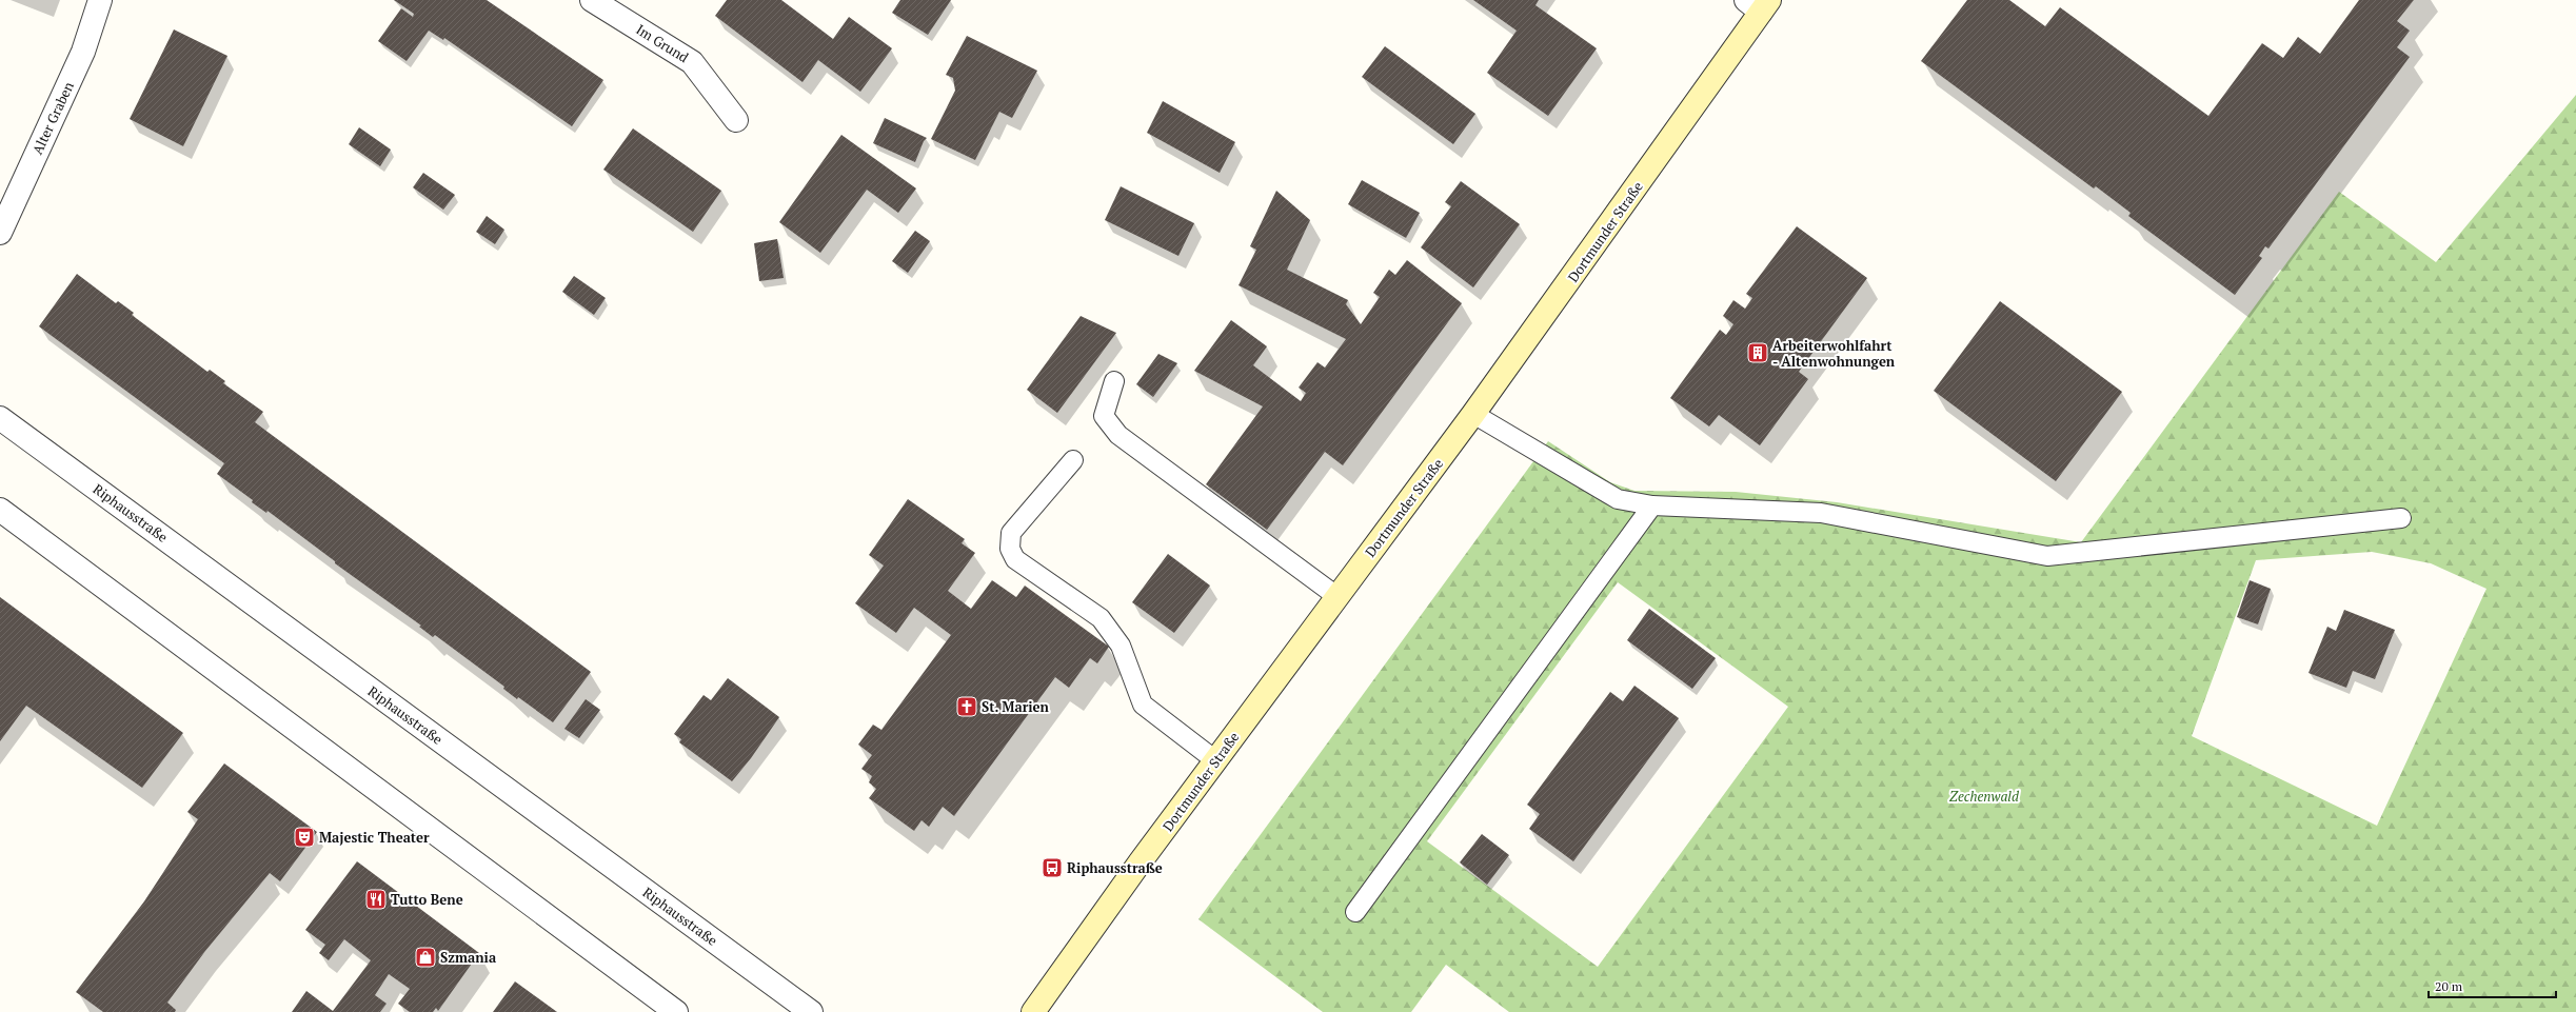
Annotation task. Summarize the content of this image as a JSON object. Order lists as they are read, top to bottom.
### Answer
{
  "streets": {
    "main road": ["Dortmunder Straße"],
    "street": ["Im Grund", "Alter Graben", "Riphausstraße"]
  },
  "parks": ["Zechenwald"],
  "places": {
    "building": ["Arbeiterwohlfahrt - Altenwohnungen"],
    "church": ["St. Marien"],
    "theatre": ["Majestic Theater"],
    "bus stop": ["Riphausstraße"],
    "restaurant": ["Tutto Bene"],
    "shop": ["Szmania"]
  },
  "scale_bar": "20 m"
}
